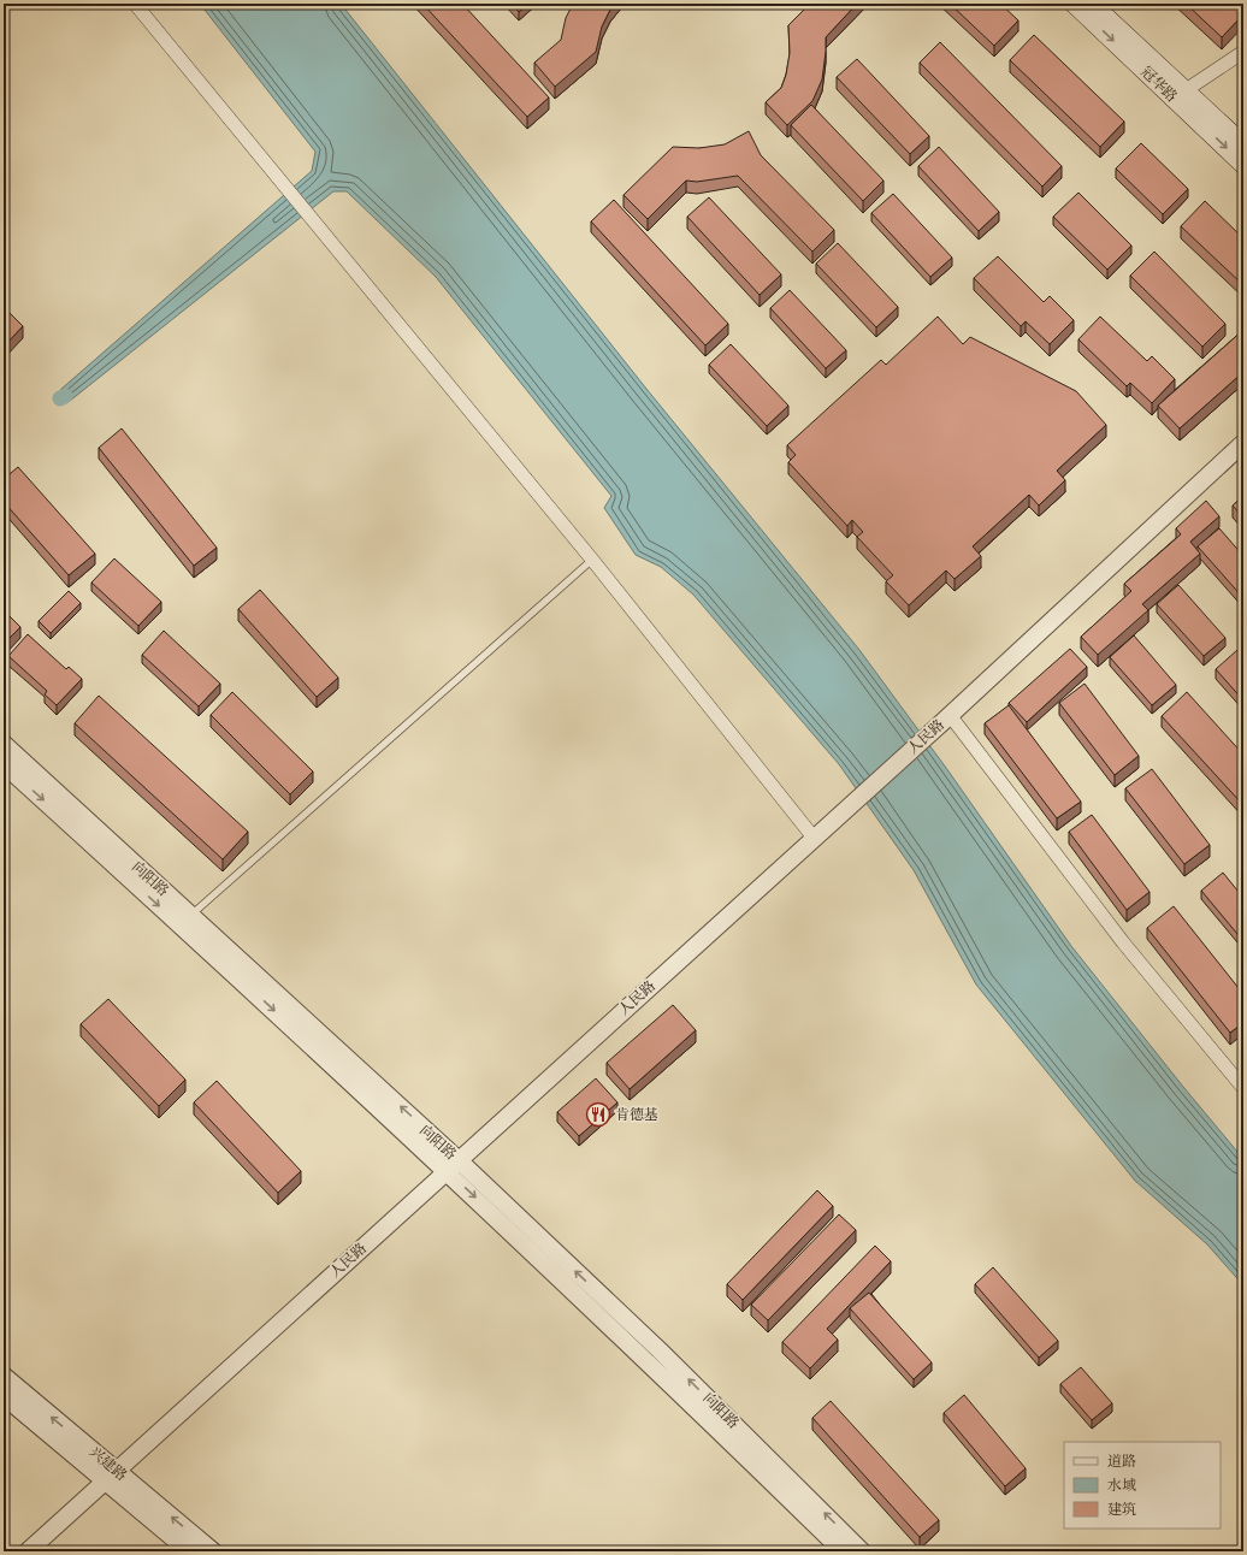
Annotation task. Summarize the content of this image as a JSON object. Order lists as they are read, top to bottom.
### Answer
{
  "streets": {
    "main road": ["冠华路"],
    "street": ["人民路", "向阳路", "兴建路"]
  },
  "crossings": [
    ["人民路", "向阳路"],
    ["人民路", "兴建路"]
  ],
  "places": {
    "restaurant": ["肯德基"]
  },
  "legend": ["道路", "水域", "建筑"]
}
